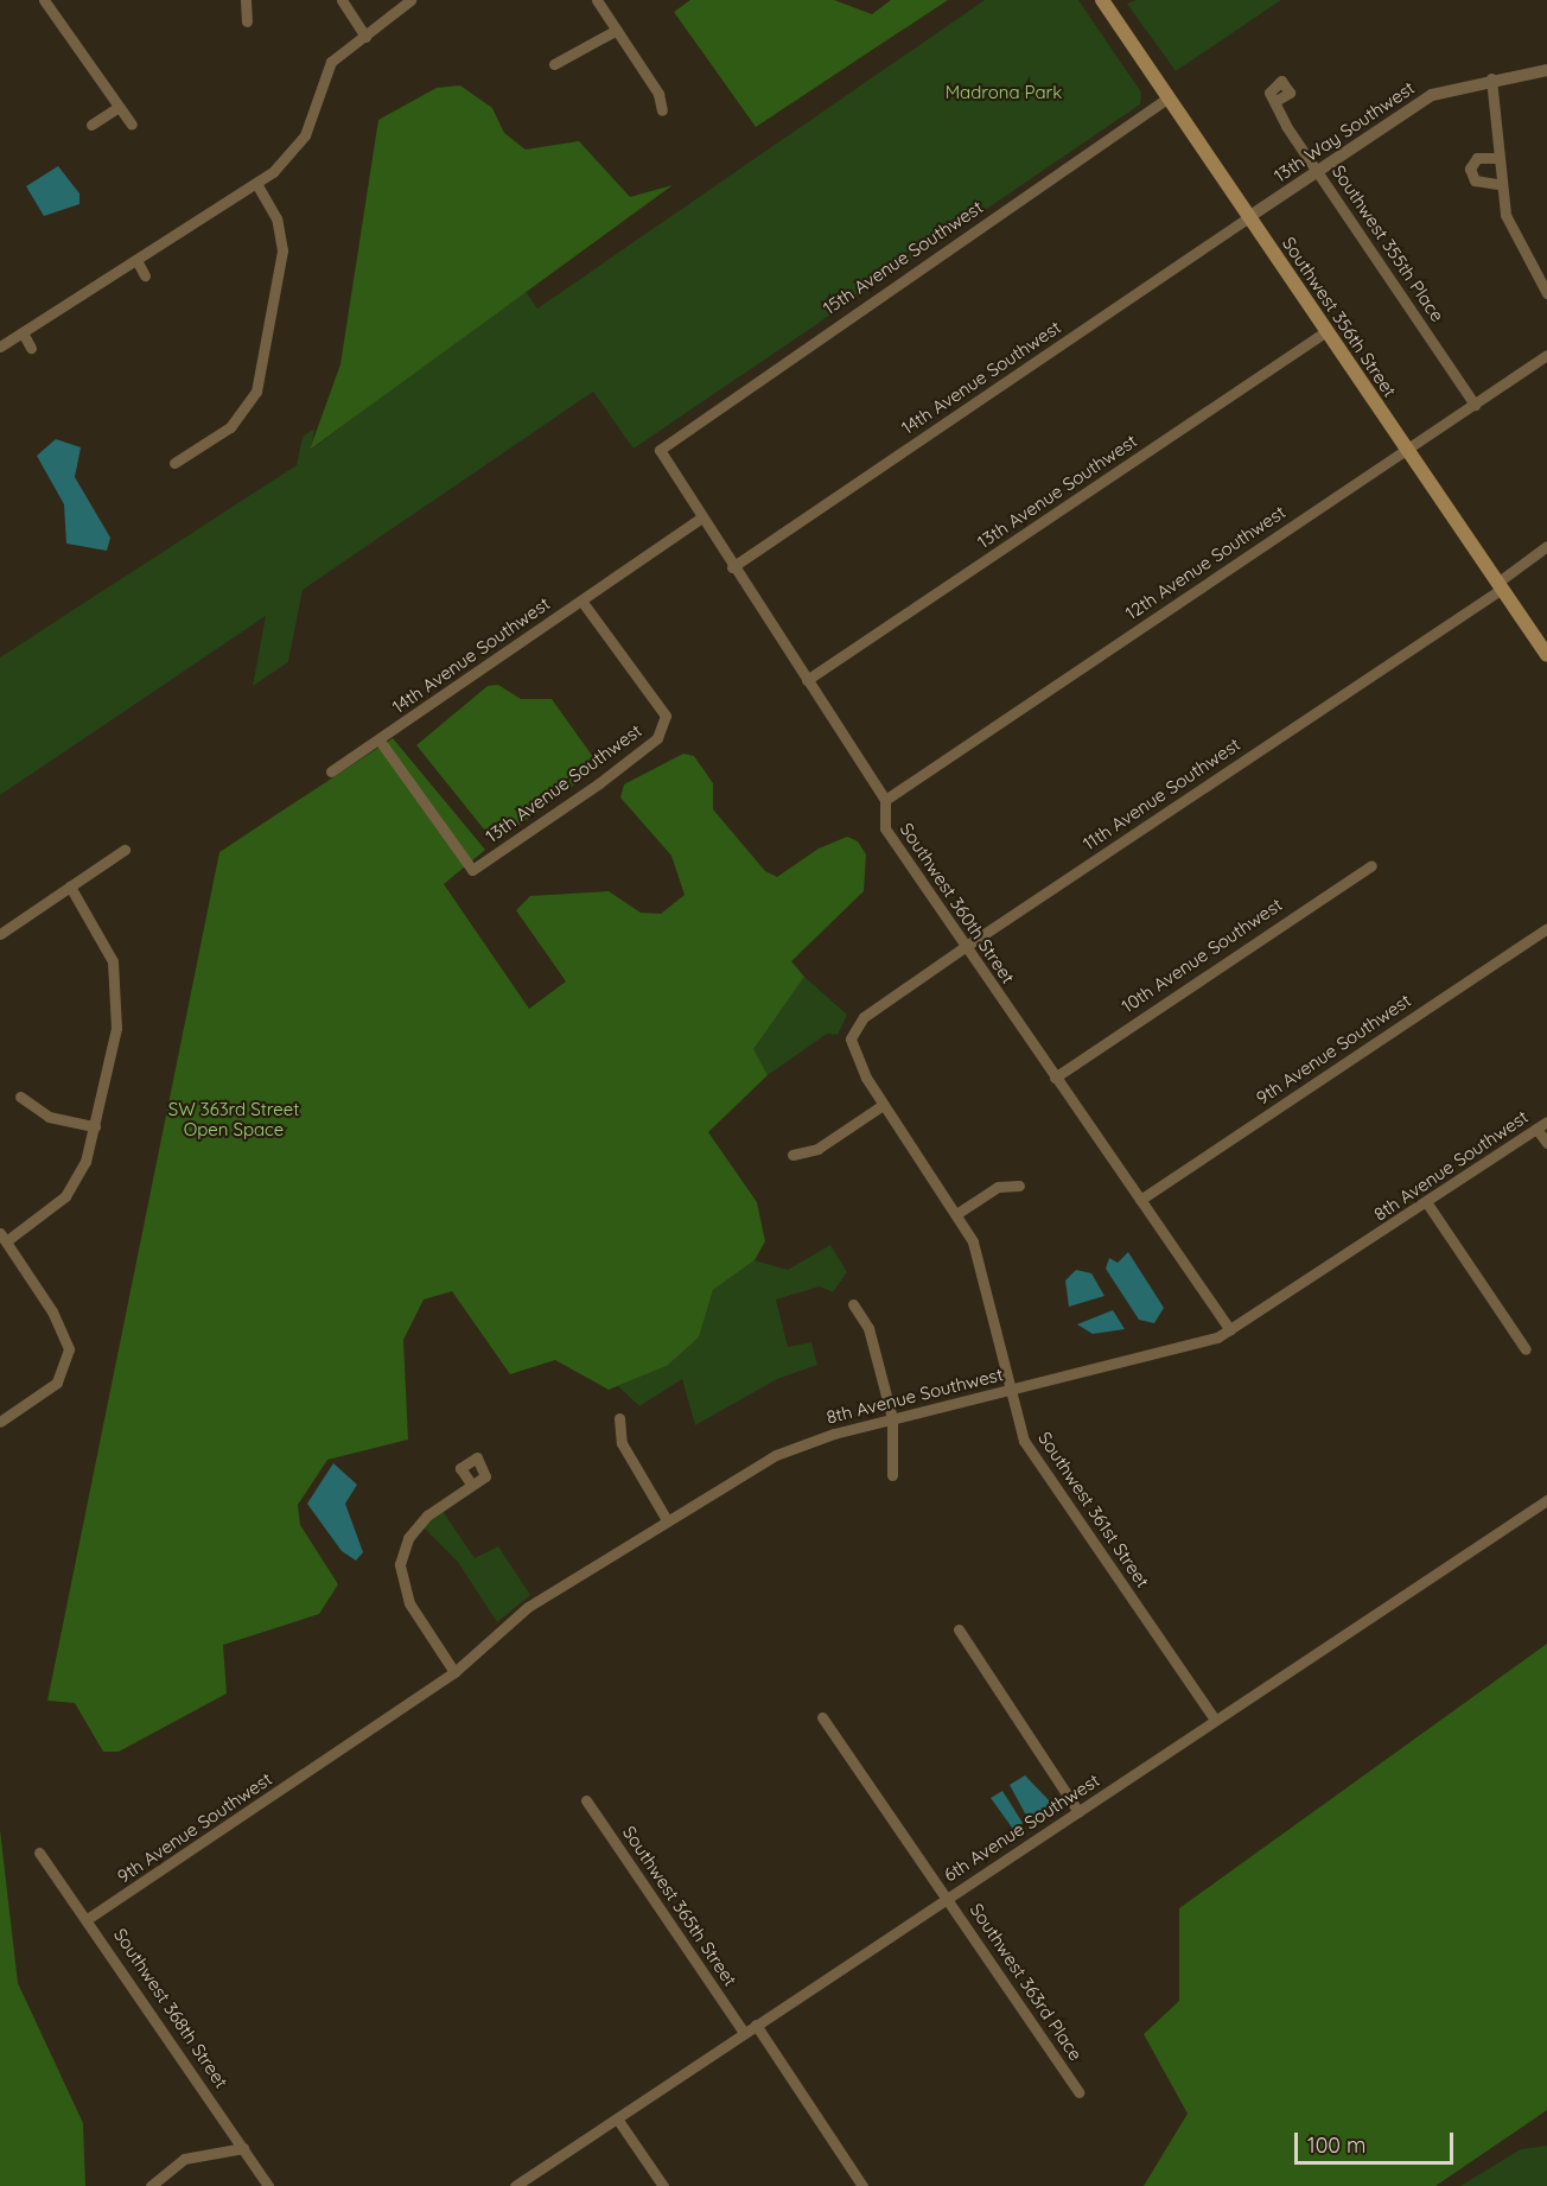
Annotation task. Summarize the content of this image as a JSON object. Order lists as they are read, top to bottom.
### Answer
{
  "streets": {
    "main road": ["Southwest 356th Street"],
    "street": [
      "13th Way Southwest",
      "Southwest 355th Place",
      "15th Avenue Southwest",
      "14th Avenue Southwest",
      "13th Avenue Southwest",
      "12th Avenue Southwest",
      "11th Avenue Southwest",
      "Southwest 360th Street",
      "10th Avenue Southwest",
      "9th Avenue Southwest",
      "8th Avenue Southwest",
      "Southwest 361st Street",
      "6th Avenue Southwest",
      "Southwest 365th Street",
      "Southwest 363rd Place",
      "Southwest 368th Street"
    ]
  },
  "crossings": [
    ["13th Way Southwest", "Southwest 355th Place"],
    ["13th Way Southwest", "Southwest 356th Street"],
    ["13th Way Southwest", "14th Avenue Southwest"],
    ["Southwest 355th Place", "12th Avenue Southwest"],
    ["15th Avenue Southwest", "Southwest 356th Street"],
    ["15th Avenue Southwest", "Southwest 360th Street"],
    ["Southwest 356th Street", "14th Avenue Southwest"],
    ["Southwest 356th Street", "13th Avenue Southwest"],
    ["Southwest 356th Street", "12th Avenue Southwest"],
    ["Southwest 356th Street", "11th Avenue Southwest"],
    ["14th Avenue Southwest", "13th Avenue Southwest"],
    ["14th Avenue Southwest", "Southwest 360th Street"],
    ["13th Avenue Southwest", "Southwest 360th Street"],
    ["12th Avenue Southwest", "Southwest 360th Street"],
    ["11th Avenue Southwest", "Southwest 360th Street"],
    ["11th Avenue Southwest", "Southwest 361st Street"],
    ["Southwest 360th Street", "10th Avenue Southwest"],
    ["Southwest 360th Street", "9th Avenue Southwest"],
    ["Southwest 360th Street", "8th Avenue Southwest"],
    ["9th Avenue Southwest", "8th Avenue Southwest"],
    ["9th Avenue Southwest", "Southwest 368th Street"],
    ["8th Avenue Southwest", "Southwest 361st Street"],
    ["Southwest 361st Street", "6th Avenue Southwest"],
    ["6th Avenue Southwest", "Southwest 365th Street"],
    ["6th Avenue Southwest", "Southwest 363rd Place"]
  ],
  "parks": ["Madrona Park", "SW 363rd Street Open Space"],
  "scale_bar": "100 m"
}
